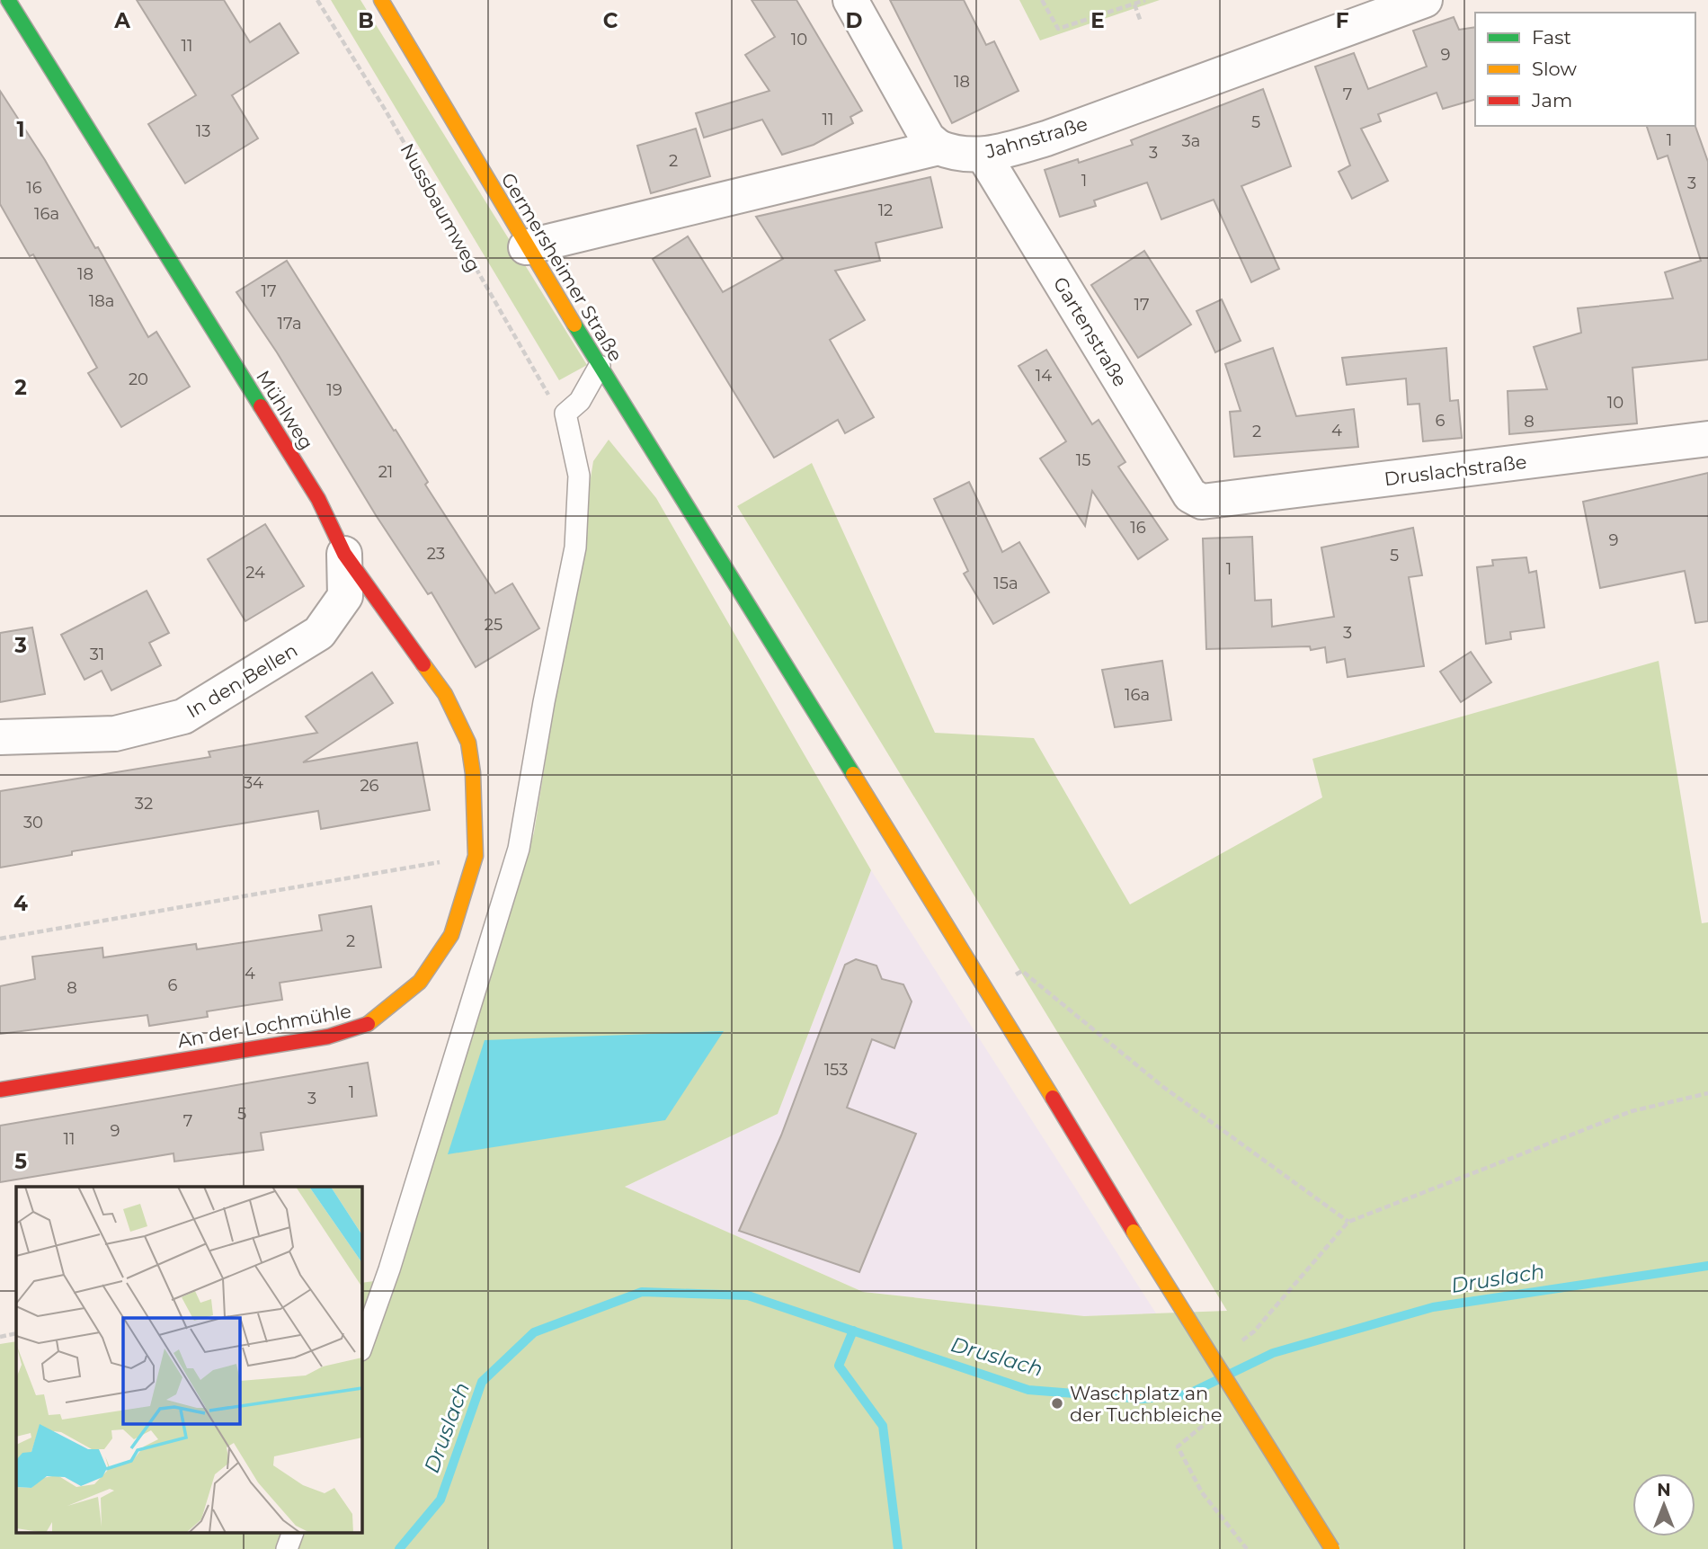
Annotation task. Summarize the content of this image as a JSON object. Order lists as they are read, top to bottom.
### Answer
{
  "streets": {
    "main road": ["Germersheimer Straße", "Mühlweg", "An der Lochmühle"],
    "street": [
      "Jahnstraße",
      "Gartenstraße",
      "Druslachstraße",
      "In den Bellen"
    ],
    "path": ["Nussbaumweg"]
  },
  "crossings": [
    ["Jahnstraße", "Germersheimer Straße"],
    ["Jahnstraße", "Gartenstraße"],
    ["Gartenstraße", "Druslachstraße"],
    ["Mühlweg", "In den Bellen"],
    ["Mühlweg", "An der Lochmühle"]
  ],
  "water": ["Druslach"],
  "places": ["Waschplatz an der Tuchbleiche"],
  "house_numbers": [
    "10",
    "11",
    "9",
    "18",
    "7",
    "11",
    "5",
    "13",
    "1",
    "3a",
    "3",
    "2",
    "1",
    "3",
    "16",
    "12",
    "16a",
    "18",
    "17",
    "18a",
    "17",
    "17a",
    "14",
    "20",
    "19",
    "10",
    "6",
    "8",
    "4",
    "2",
    "15",
    "21",
    "16",
    "9",
    "23",
    "5",
    "1",
    "24",
    "15a",
    "25",
    "3",
    "31",
    "16a",
    "34",
    "26",
    "32",
    "30",
    "2",
    "4",
    "6",
    "8",
    "153",
    "1",
    "3",
    "5",
    "7",
    "9",
    "11"
  ],
  "legend": ["Fast", "Slow", "Jam"],
  "north": "top",
  "grid": {
    "columns": [
      "A",
      "B",
      "C",
      "D",
      "E",
      "F"
    ],
    "rows": [
      "1",
      "2",
      "3",
      "4",
      "5"
    ]
  }
}
